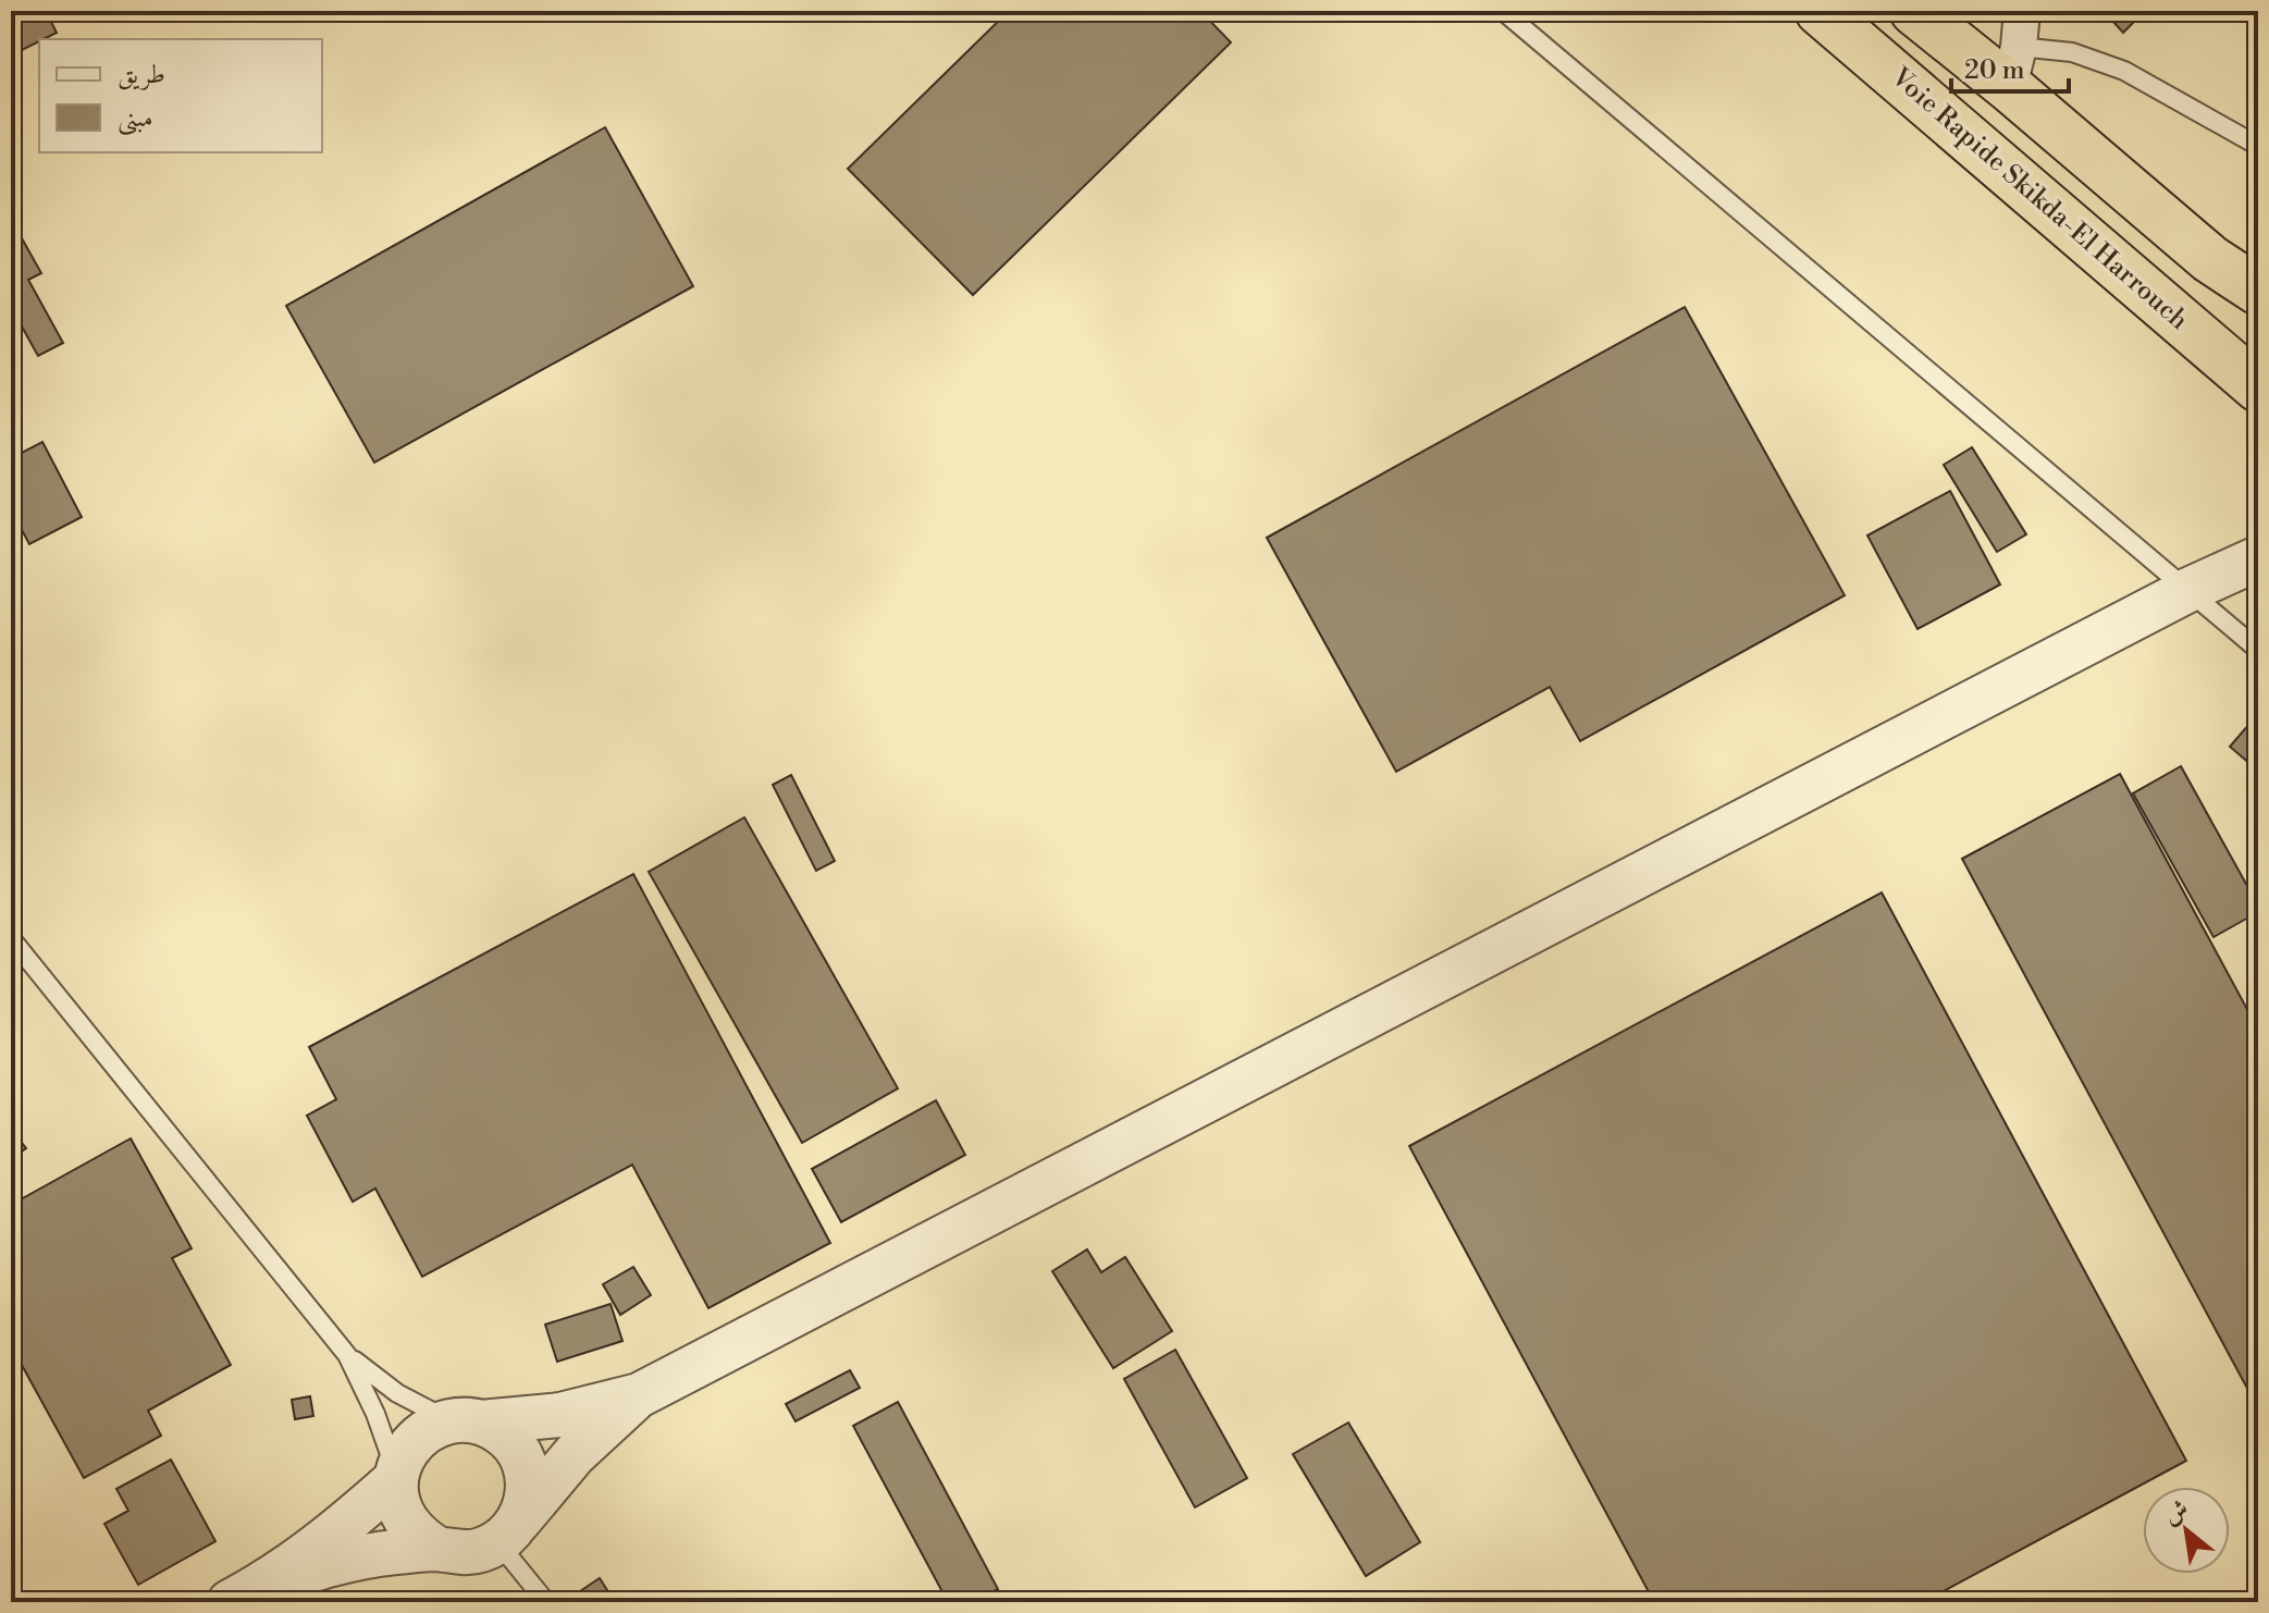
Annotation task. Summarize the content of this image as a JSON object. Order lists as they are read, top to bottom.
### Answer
{
  "streets": {
    "highway": ["Voie Rapide Skikda-El Harrouch"]
  },
  "legend": ["طريق", "مبنى"],
  "scale_bar": "20 m",
  "north": "top left"
}
